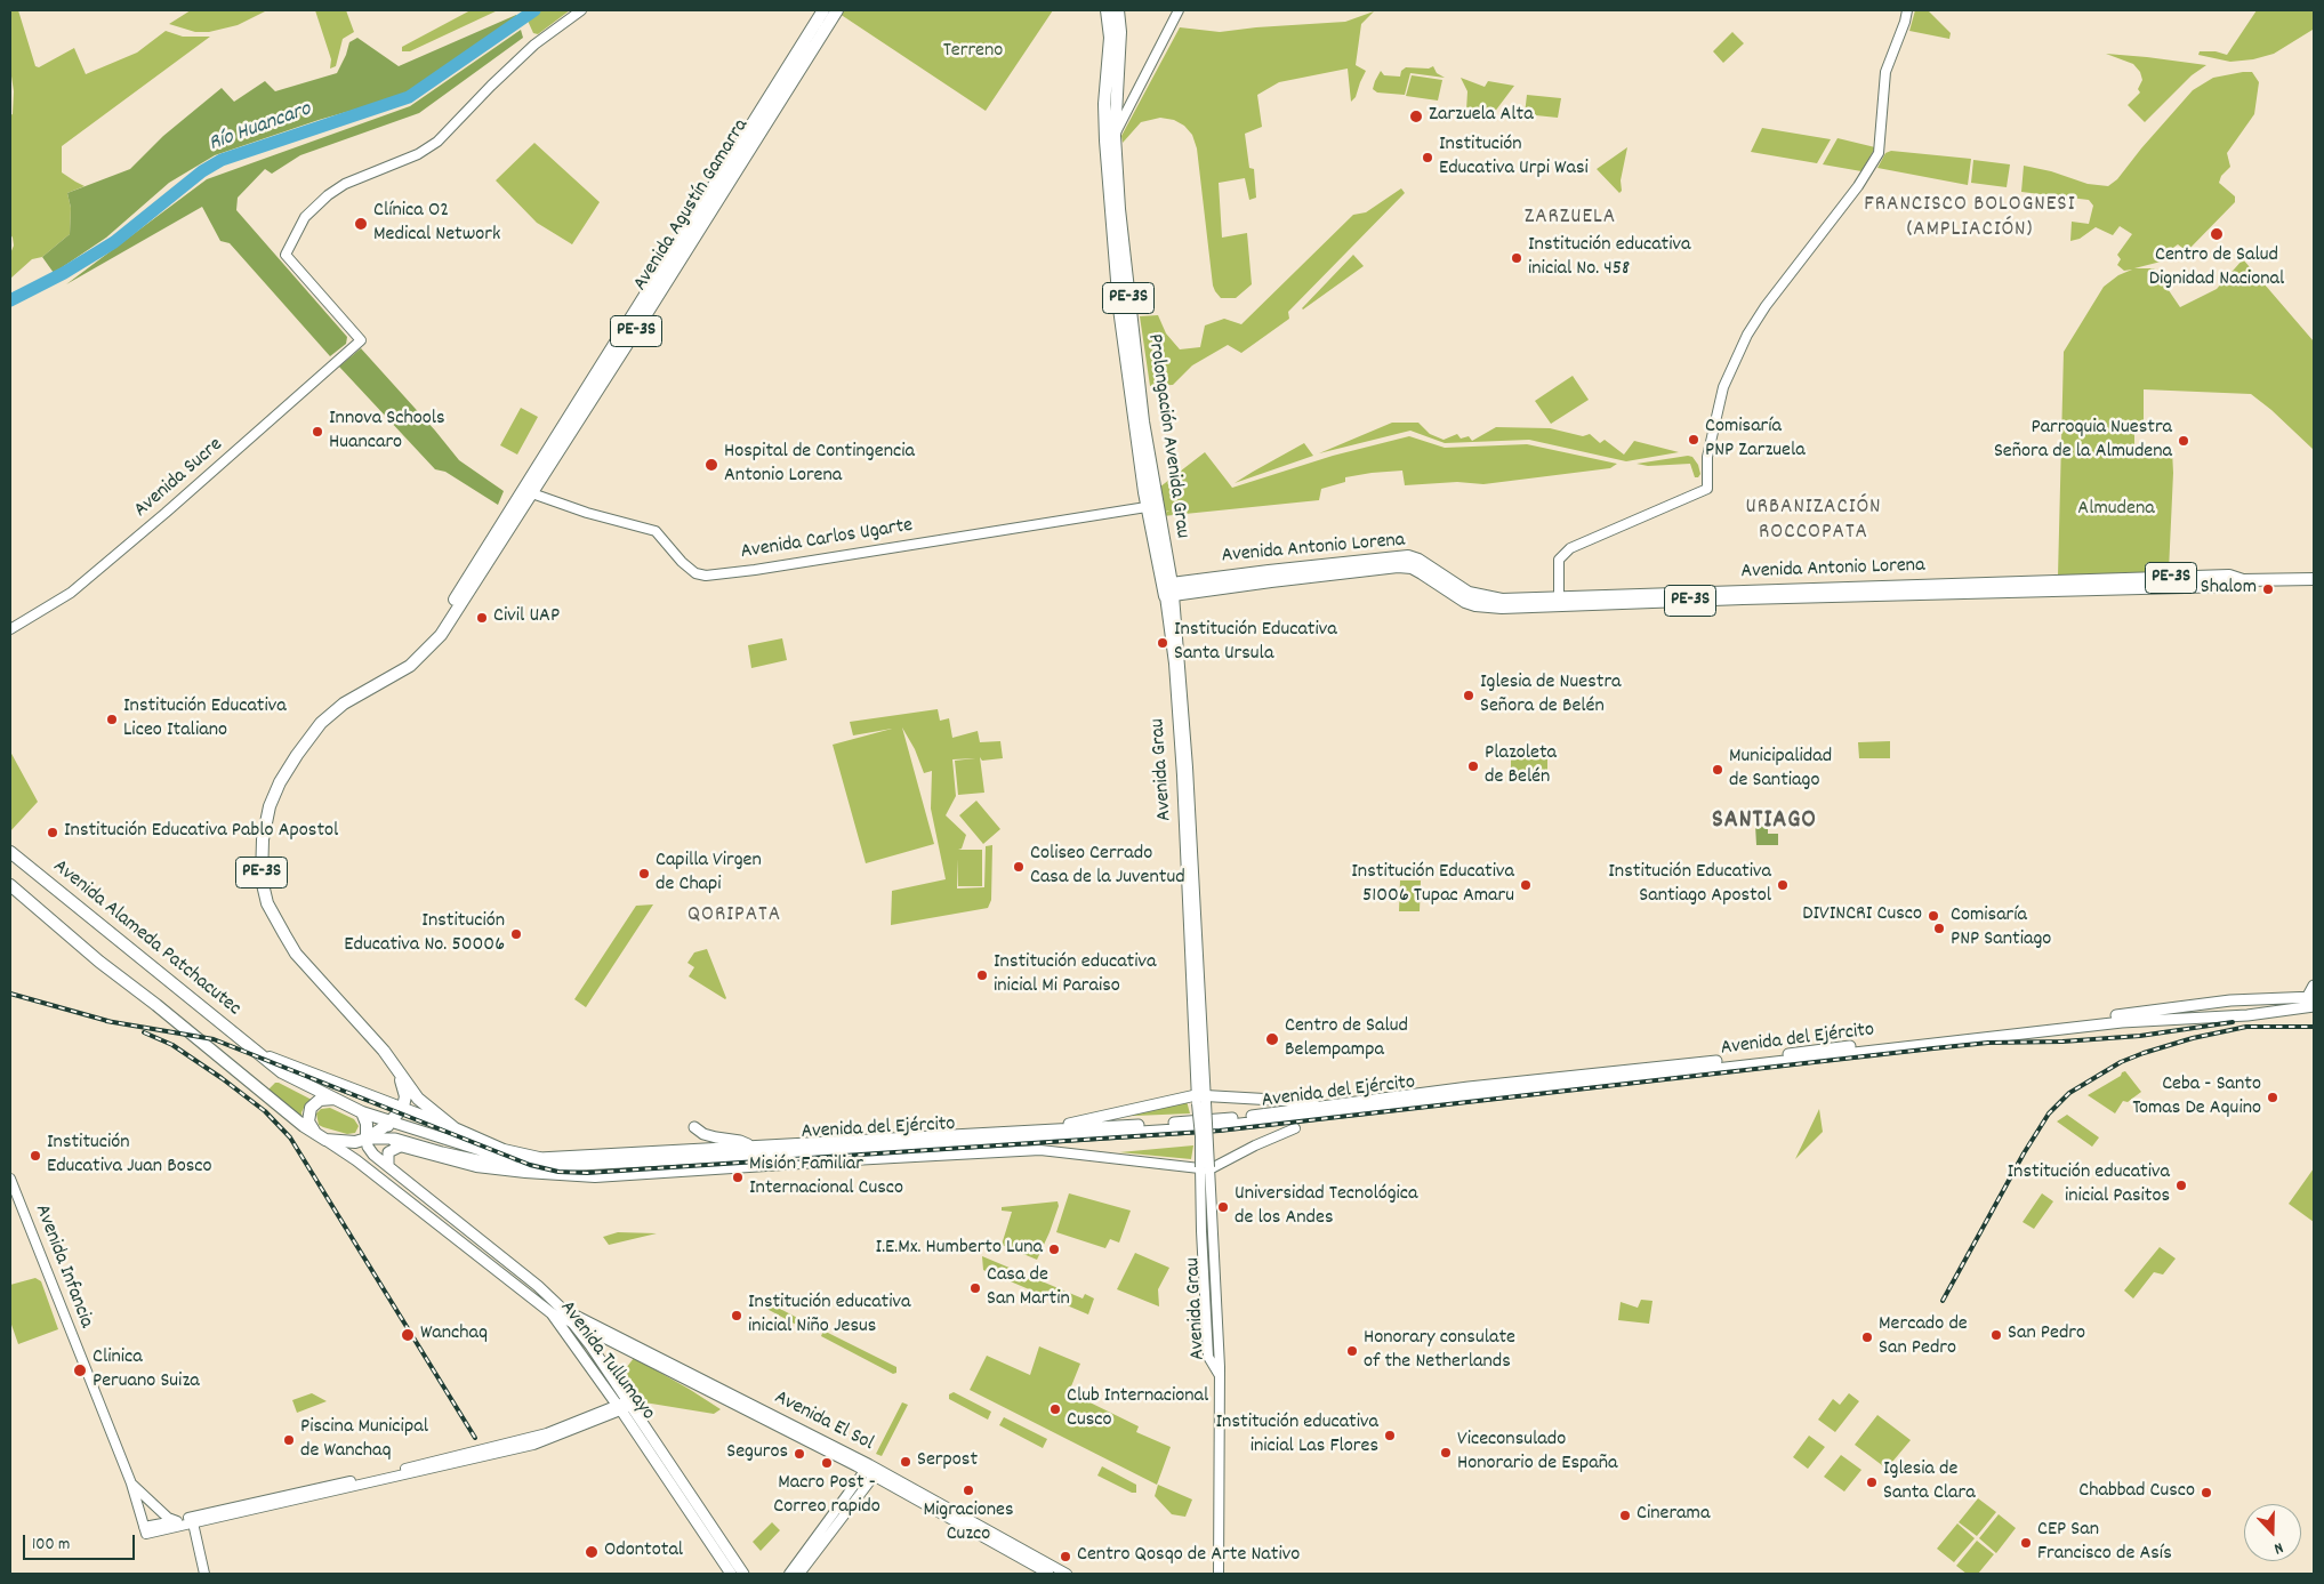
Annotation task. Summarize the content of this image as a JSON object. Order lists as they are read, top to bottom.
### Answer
{
  "streets": {
    "highway": [
      "Avenida Agustín Gamarra",
      "PE-3S",
      "Prolongación Avenida Grau",
      "Avenida Antonio Lorena",
      "Avenida Grau",
      "Avenida Alameda Patchacutec",
      "Avenida del Ejército",
      "Avenida Tullumayo"
    ],
    "street": [
      "Avenida Sucre",
      "Avenida Carlos Ugarte",
      "Avenida Infancia",
      "Avenida El Sol"
    ]
  },
  "crossings": [
    ["Avenida Agustín Gamarra", "PE-3S"],
    ["Avenida Agustín Gamarra", "Avenida Carlos Ugarte"],
    ["Prolongación Avenida Grau", "Avenida Carlos Ugarte"],
    ["Prolongación Avenida Grau", "Avenida Antonio Lorena"],
    ["Prolongación Avenida Grau", "Avenida Grau"],
    ["Avenida Antonio Lorena", "Avenida Grau"],
    ["Avenida Grau", "Avenida del Ejército"],
    ["Avenida Alameda Patchacutec", "Avenida del Ejército"],
    ["Avenida Alameda Patchacutec", "Avenida Tullumayo"],
    ["Avenida del Ejército", "Avenida Tullumayo"],
    ["Avenida Tullumayo", "Avenida El Sol"]
  ],
  "districts": [
    "FRANCISCO BOLOGNESI (AMPLIACIÓN)",
    "ZARZUELA",
    "URBANIZACIÓN ROCCOPATA",
    "SANTIAGO",
    "QORIPATA"
  ],
  "water": ["Río Huancaro"],
  "parks": ["Terreno", "Almudena"],
  "places": [
    "Zarzuela Alta",
    "Institución Educativa Urpi Wasi",
    "Clínica O2 Medical Network",
    "Centro de Salud Dignidad Nacional",
    "Institución educativa inicial No. 458",
    "Innova Schools Huancaro",
    "Comisaría PNP Zarzuela",
    "Parroquia Nuestra Señora de la Almudena",
    "Hospital de Contingencia Antonio Lorena",
    "Shalom",
    "Civil UAP",
    "Institución Educativa Santa Ursula",
    "Iglesia de Nuestra Señora de Belén",
    "Institución Educativa Liceo Italiano",
    "Plazoleta de Belén",
    "Municipalidad de Santiago",
    "Institución Educativa Pablo Apostol",
    "Coliseo Cerrado Casa de la Juventud",
    "Capilla Virgen de Chapi",
    "Institución Educativa 51006 Tupac Amaru",
    "Institución Educativa Santiago Apostol",
    "DIVINCRI Cusco",
    "Comisaría PNP Santiago",
    "Institución Educativa No. 50006",
    "Institución educativa inicial Mi Paraiso",
    "Centro de Salud Belempampa",
    "Ceba - Santo Tomas De Aquino",
    "Institución Educativa Juan Bosco",
    "Misión Familiar Internacional Cusco",
    "Institución educativa inicial Pasitos",
    "Universidad Tecnológica de los Andes",
    "I.E.Mx. Humberto Luna",
    "Casa de San Martin",
    "Institución educativa inicial Niño Jesus",
    "Wanchaq",
    "San Pedro",
    "Mercado de San Pedro",
    "Honorary consulate of the Netherlands",
    "Clinica Peruano Suiza",
    "Club Internacional Cusco",
    "Institución educativa inicial Las Flores",
    "Piscina Municipal de Wanchaq",
    "Viceconsulado Honorario de España",
    "Seguros",
    "Serpost",
    "Macro Post - Correo rapido",
    "Iglesia de Santa Clara",
    "Migraciones Cuzco",
    "Chabbad Cusco",
    "Cinerama",
    "CEP San Francisco de Asís",
    "Odontotal",
    "Centro Qosqo de Arte Nativo"
  ],
  "scale_bar": "100 m",
  "north": "bottom"
}
